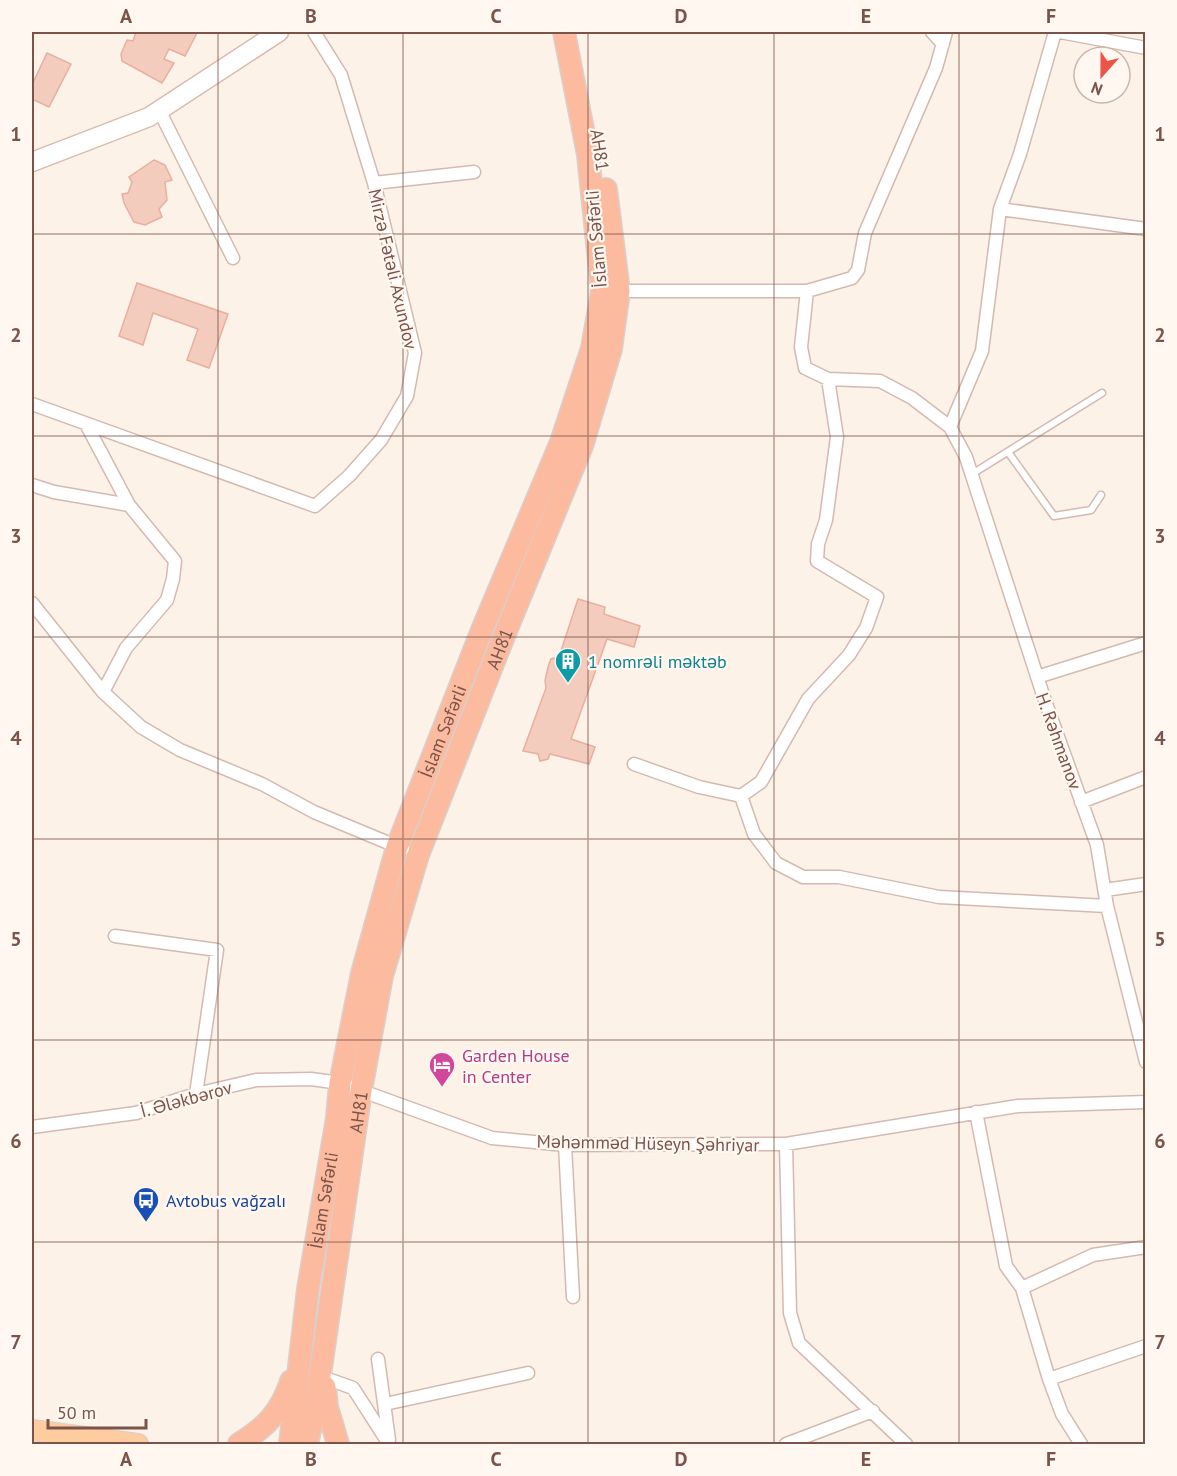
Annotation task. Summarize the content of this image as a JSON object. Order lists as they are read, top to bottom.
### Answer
{
  "streets": {
    "highway": ["AH81", "İslam Səfərli"],
    "street": [
      "Mirzə Fətəli Axundov",
      "H. Rəhmanov",
      "İ. Ələkbərov",
      "Məhəmməd Hüseyn Şəhriyar"
    ]
  },
  "crossings": [
    ["AH81", "İslam Səfərli"],
    ["AH81", "Məhəmməd Hüseyn Şəhriyar"],
    ["İslam Səfərli", "İ. Ələkbərov"],
    ["İslam Səfərli", "Məhəmməd Hüseyn Şəhriyar"],
    ["İ. Ələkbərov", "Məhəmməd Hüseyn Şəhriyar"]
  ],
  "places": {
    "building": ["1 nomrəli məktəb"],
    "hotel": ["Garden House in Center"],
    "bus stop": ["Avtobus vağzalı"]
  },
  "scale_bar": "50 m",
  "north": "bottom",
  "grid": {
    "columns": [
      "A",
      "B",
      "C",
      "D",
      "E",
      "F"
    ],
    "rows": [
      "1",
      "2",
      "3",
      "4",
      "5",
      "6",
      "7"
    ]
  }
}
